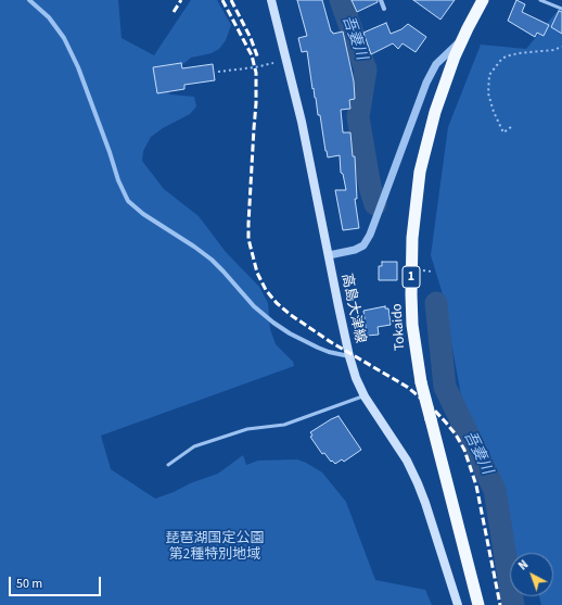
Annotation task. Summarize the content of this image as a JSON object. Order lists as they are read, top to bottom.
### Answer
{
  "streets": {
    "highway": ["1", "Tokaido"],
    "main road": ["高島大津線"]
  },
  "water": ["吾妻川"],
  "parks": ["琵琶湖国定公園 第2種特別地域"],
  "scale_bar": "50 m",
  "north": "top left"
}
